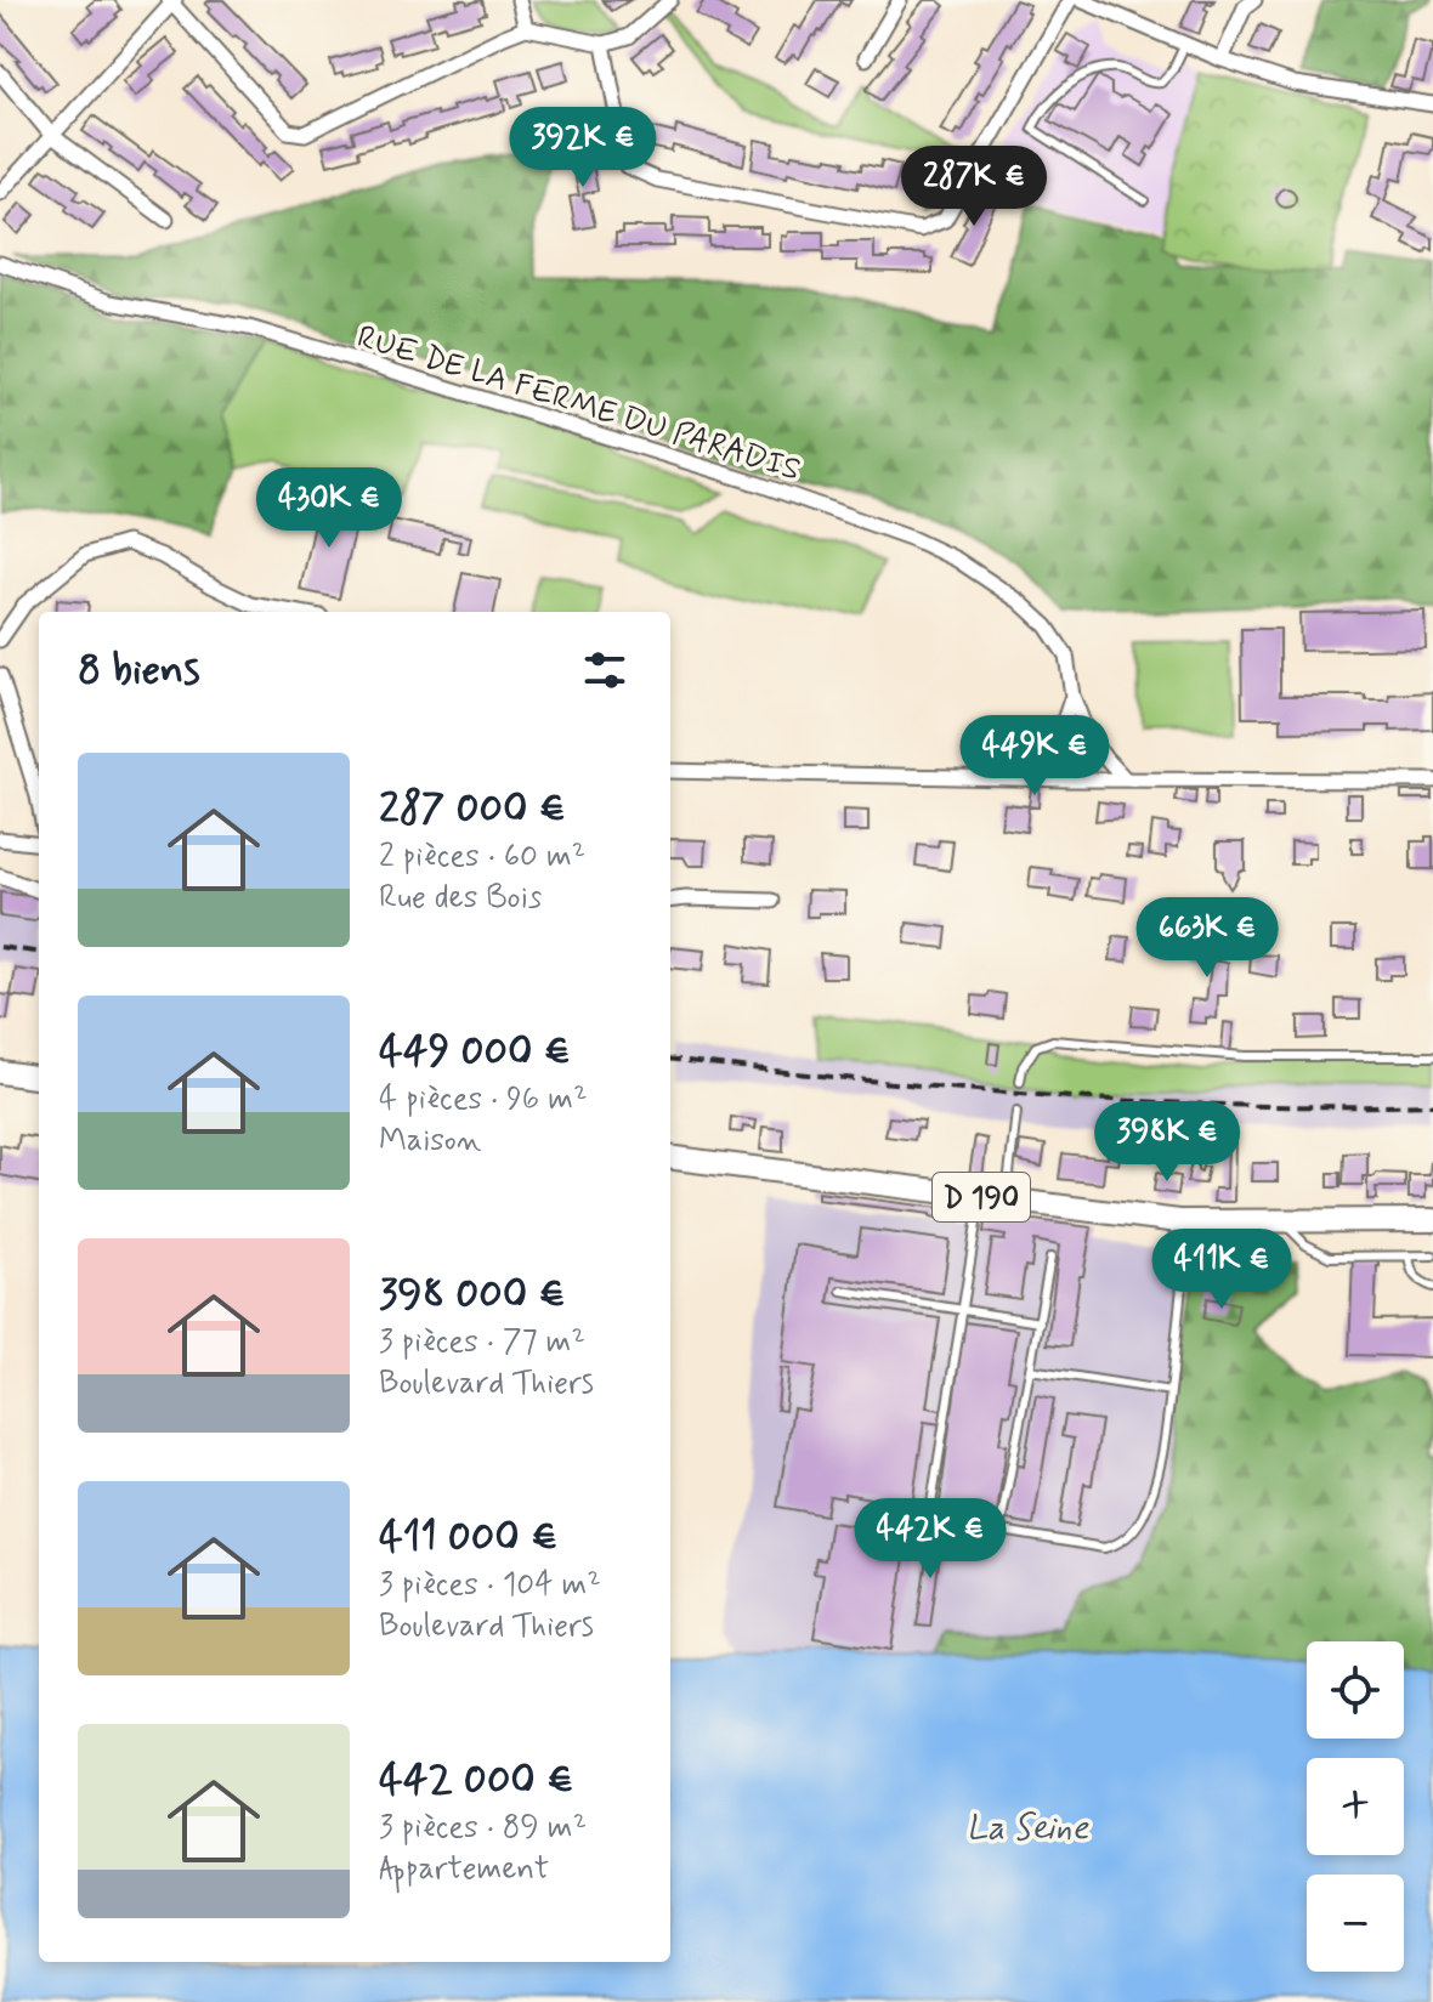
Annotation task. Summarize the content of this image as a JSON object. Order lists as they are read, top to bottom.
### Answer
{
  "streets": {
    "main road": ["D 190"],
    "street": ["RUE DE LA FERME DU PARADIS"]
  },
  "water": ["La Seine"],
  "page": {
    "price": [
      "392K €",
      "287K €",
      "430K €",
      "449K €",
      "663K €",
      "398K €",
      "411K €",
      "442K €"
    ],
    "heading": "8 biens",
    "list": [
      {
        "name": "287 000 €",
        "note": "2 pièces · 60 m² · Rue des Bois"
      },
      {
        "name": "449 000 €",
        "note": "4 pièces · 96 m² · Maison"
      },
      {
        "name": "398 000 €",
        "note": "3 pièces · 77 m² · Boulevard Thiers"
      },
      {
        "name": "411 000 €",
        "note": "3 pièces · 104 m² · Boulevard Thiers"
      },
      {
        "name": "442 000 €",
        "note": "3 pièces · 89 m² · Appartement"
      }
    ],
    "map_buttons": ["+", "−"]
  }
}
